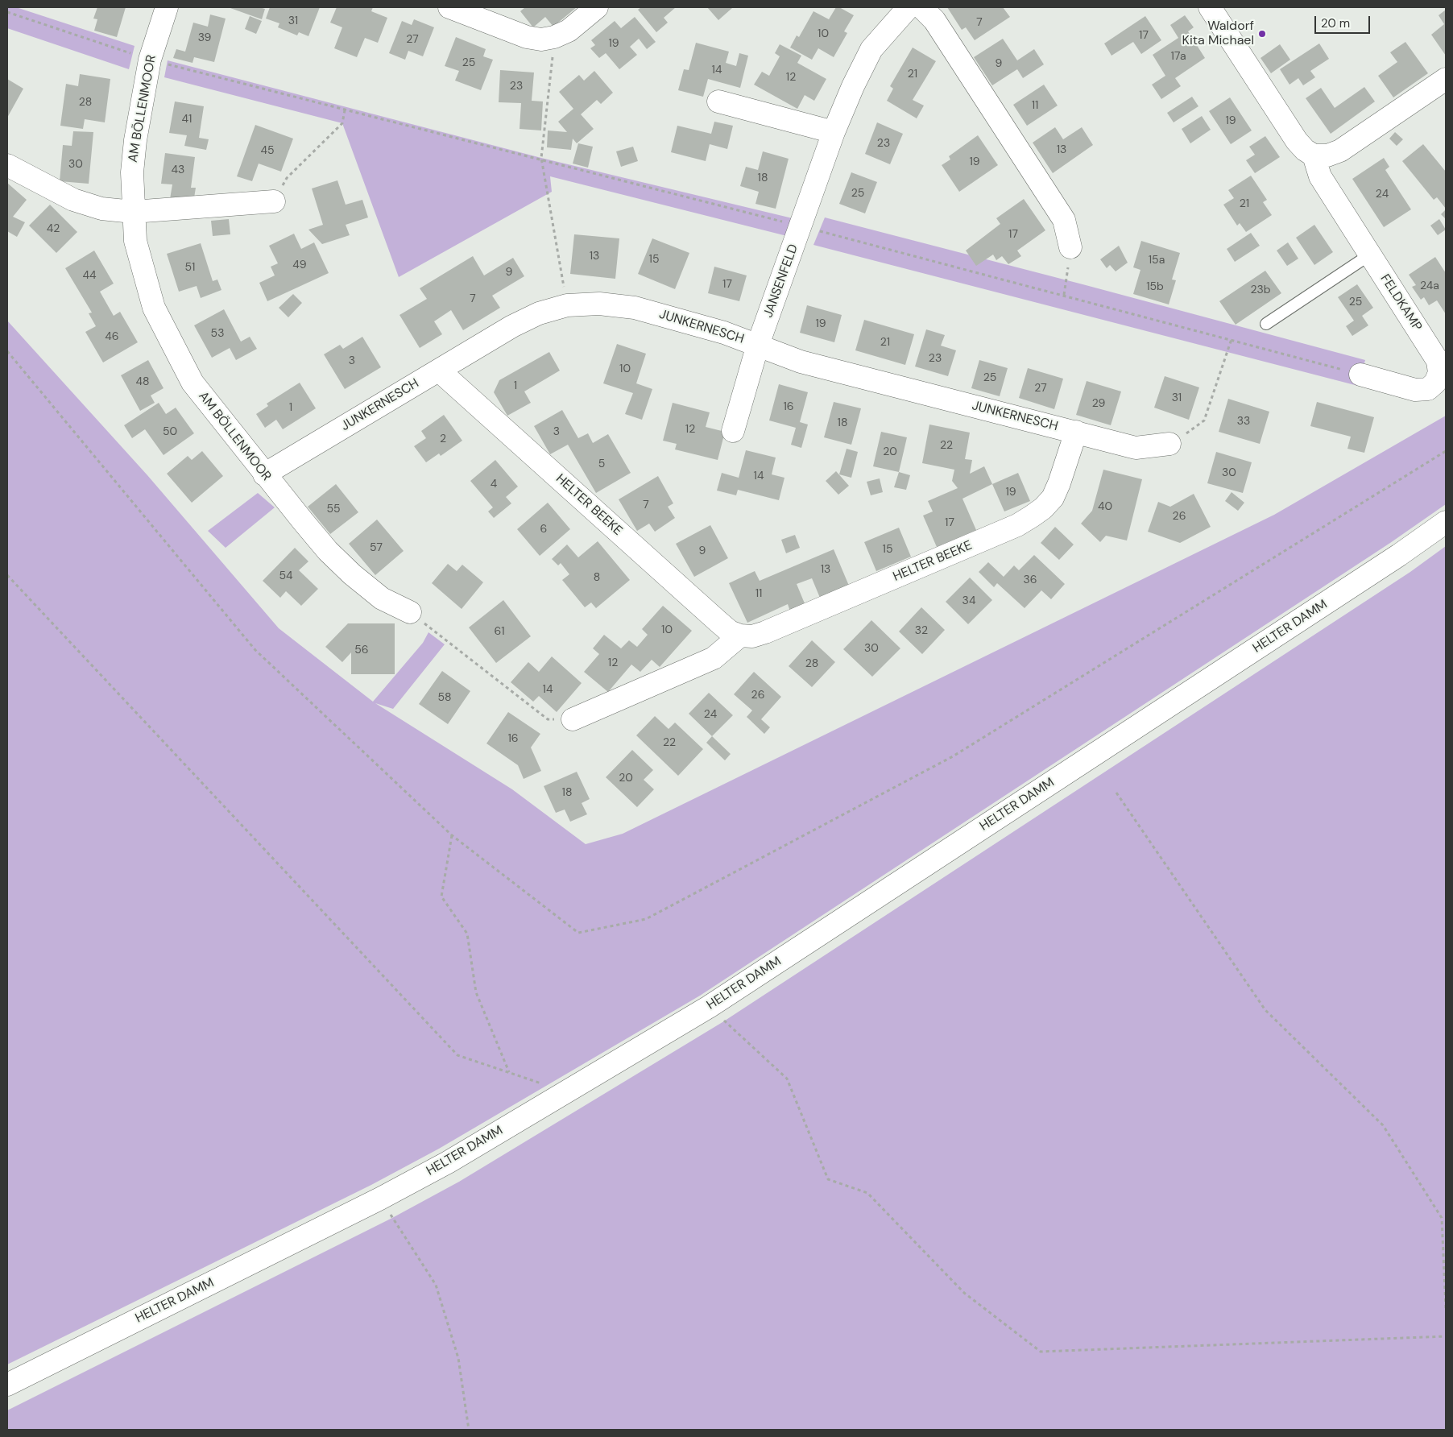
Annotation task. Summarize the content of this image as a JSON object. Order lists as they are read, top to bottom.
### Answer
{
  "streets": {
    "street": [
      "AM BÖLLENMOOR",
      "JANSENFELD",
      "FELDKAMP",
      "JUNKERNESCH",
      "HELTER BEEKE",
      "HELTER DAMM"
    ]
  },
  "crossings": [
    ["AM BÖLLENMOOR", "JUNKERNESCH"],
    ["JANSENFELD", "JUNKERNESCH"],
    ["JUNKERNESCH", "HELTER BEEKE"]
  ],
  "places": ["Waldorf Kita Michael"],
  "house_numbers": [
    "31",
    "7",
    "10",
    "17",
    "39",
    "27",
    "19",
    "17a",
    "25",
    "9",
    "14",
    "21",
    "12",
    "23",
    "28",
    "11",
    "41",
    "19",
    "23",
    "13",
    "45",
    "19",
    "30",
    "43",
    "18",
    "25",
    "24",
    "21",
    "42",
    "17",
    "13",
    "15",
    "15a",
    "49",
    "51",
    "9",
    "44",
    "17",
    "24a",
    "15b",
    "23b",
    "7",
    "25",
    "19",
    "53",
    "46",
    "21",
    "23",
    "3",
    "10",
    "25",
    "48",
    "1",
    "27",
    "31",
    "29",
    "16",
    "1",
    "33",
    "18",
    "12",
    "50",
    "3",
    "2",
    "22",
    "20",
    "5",
    "30",
    "14",
    "4",
    "19",
    "7",
    "40",
    "55",
    "26",
    "17",
    "6",
    "57",
    "15",
    "9",
    "13",
    "54",
    "8",
    "36",
    "11",
    "34",
    "10",
    "32",
    "61",
    "30",
    "56",
    "12",
    "28",
    "14",
    "26",
    "58",
    "24",
    "16",
    "22",
    "20",
    "18"
  ],
  "scale_bar": "20 m"
}
